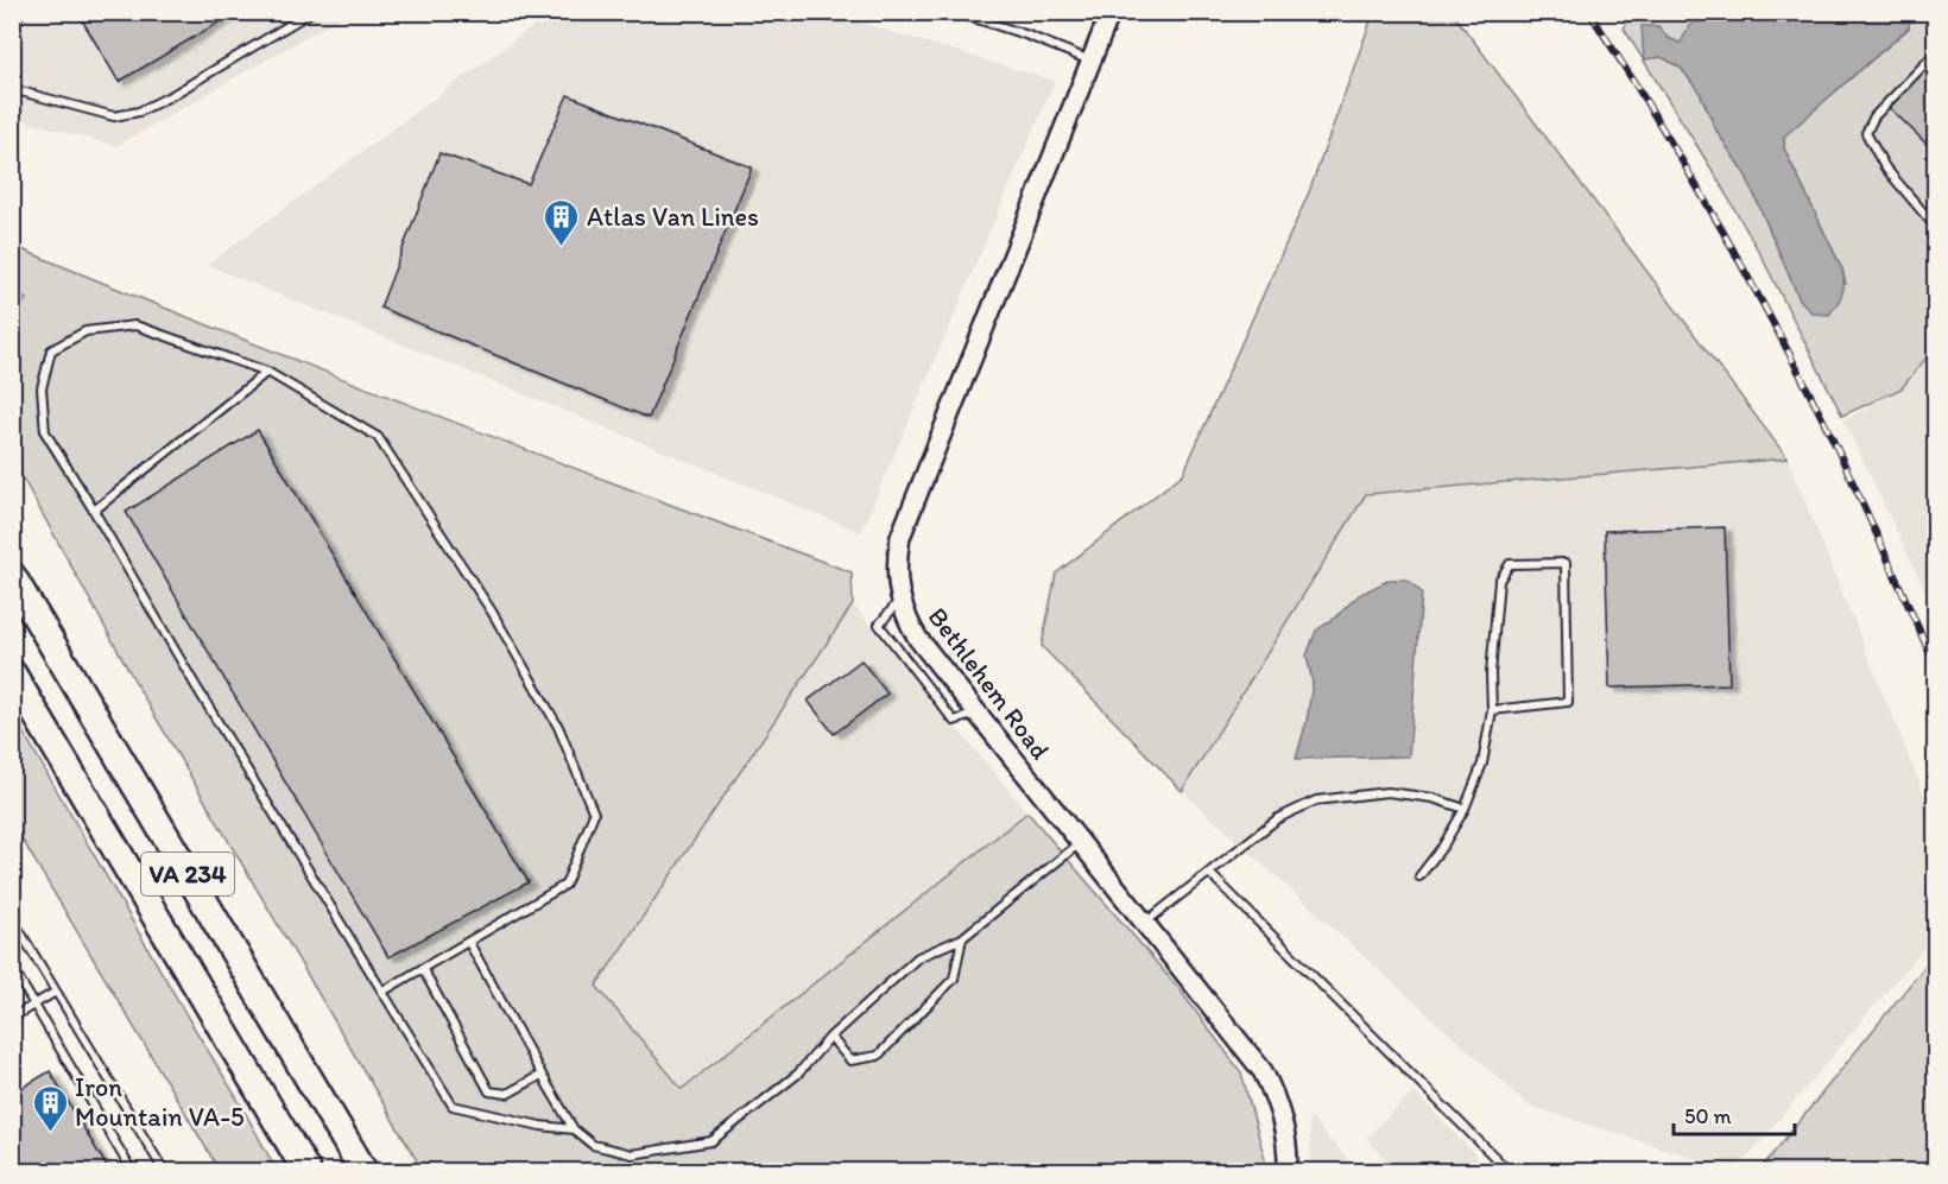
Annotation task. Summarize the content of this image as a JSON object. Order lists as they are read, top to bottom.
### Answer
{
  "streets": {
    "highway": ["VA 234"],
    "street": ["Bethlehem Road"]
  },
  "places": {
    "building": ["Atlas Van Lines", "Iron Mountain VA-5"]
  },
  "scale_bar": "50 m"
}
